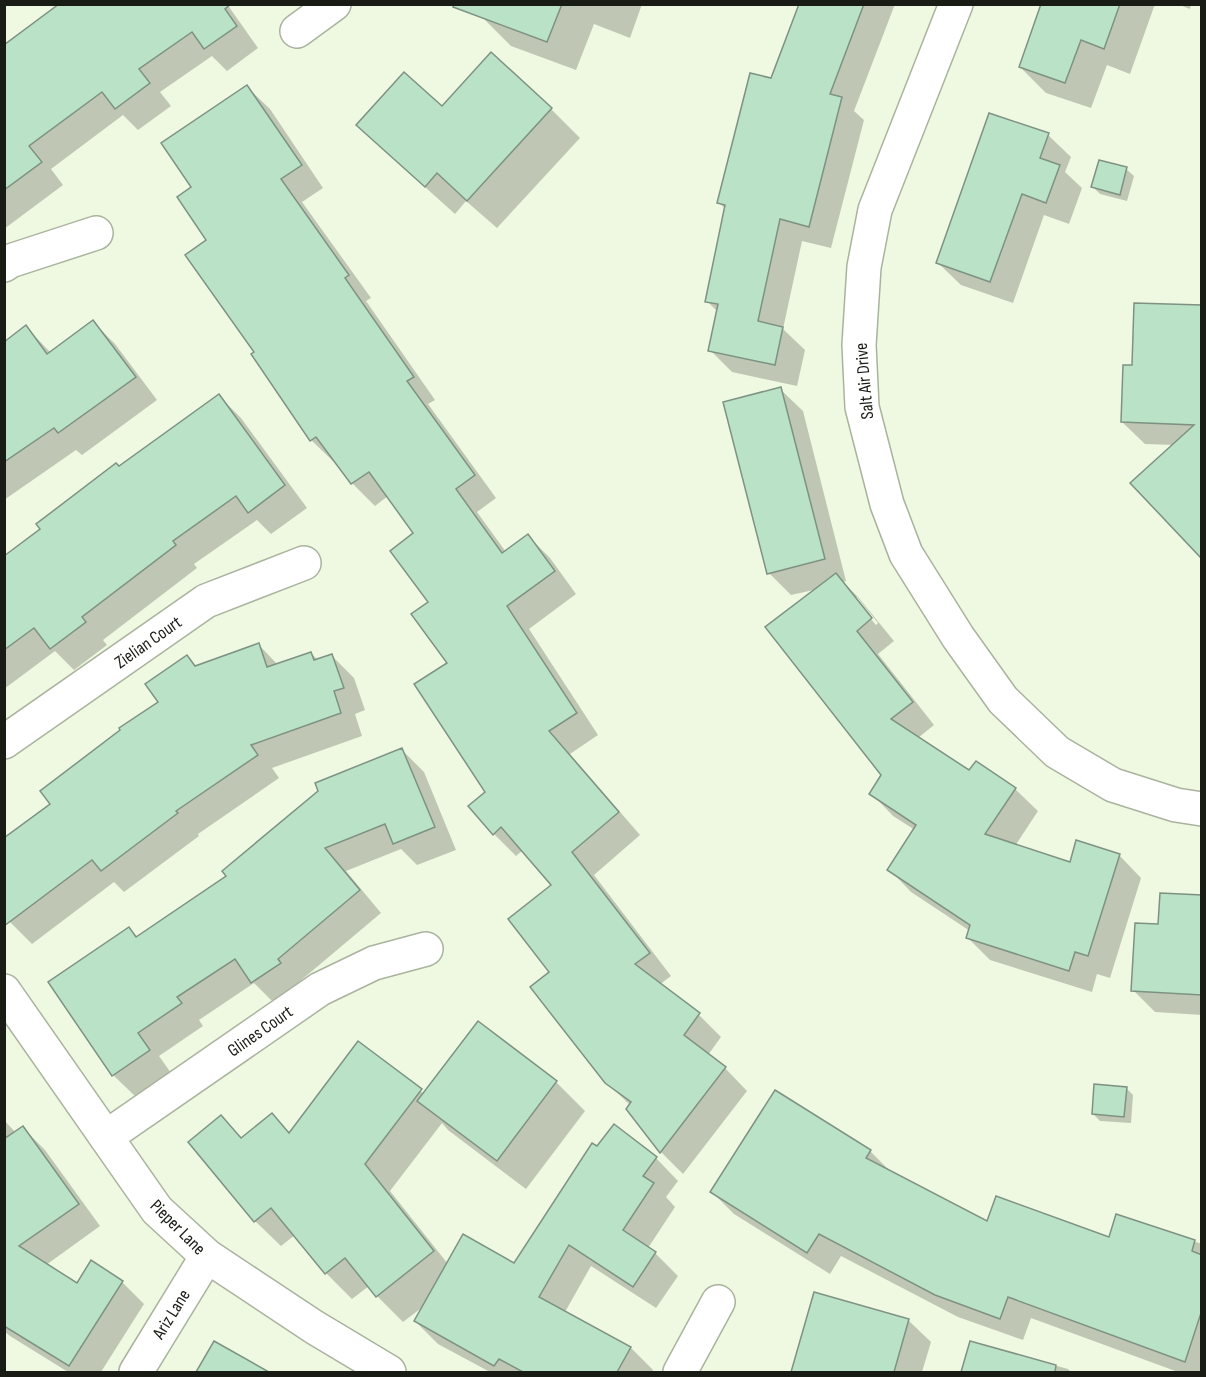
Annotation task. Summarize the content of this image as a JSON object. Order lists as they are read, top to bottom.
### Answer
{
  "streets": {
    "street": [
      "Salt Air Drive",
      "Zielian Court",
      "Glines Court",
      "Pieper Lane",
      "Ariz Lane"
    ]
  },
  "crossings": [
    ["Glines Court", "Pieper Lane"],
    ["Pieper Lane", "Ariz Lane"]
  ]
}
